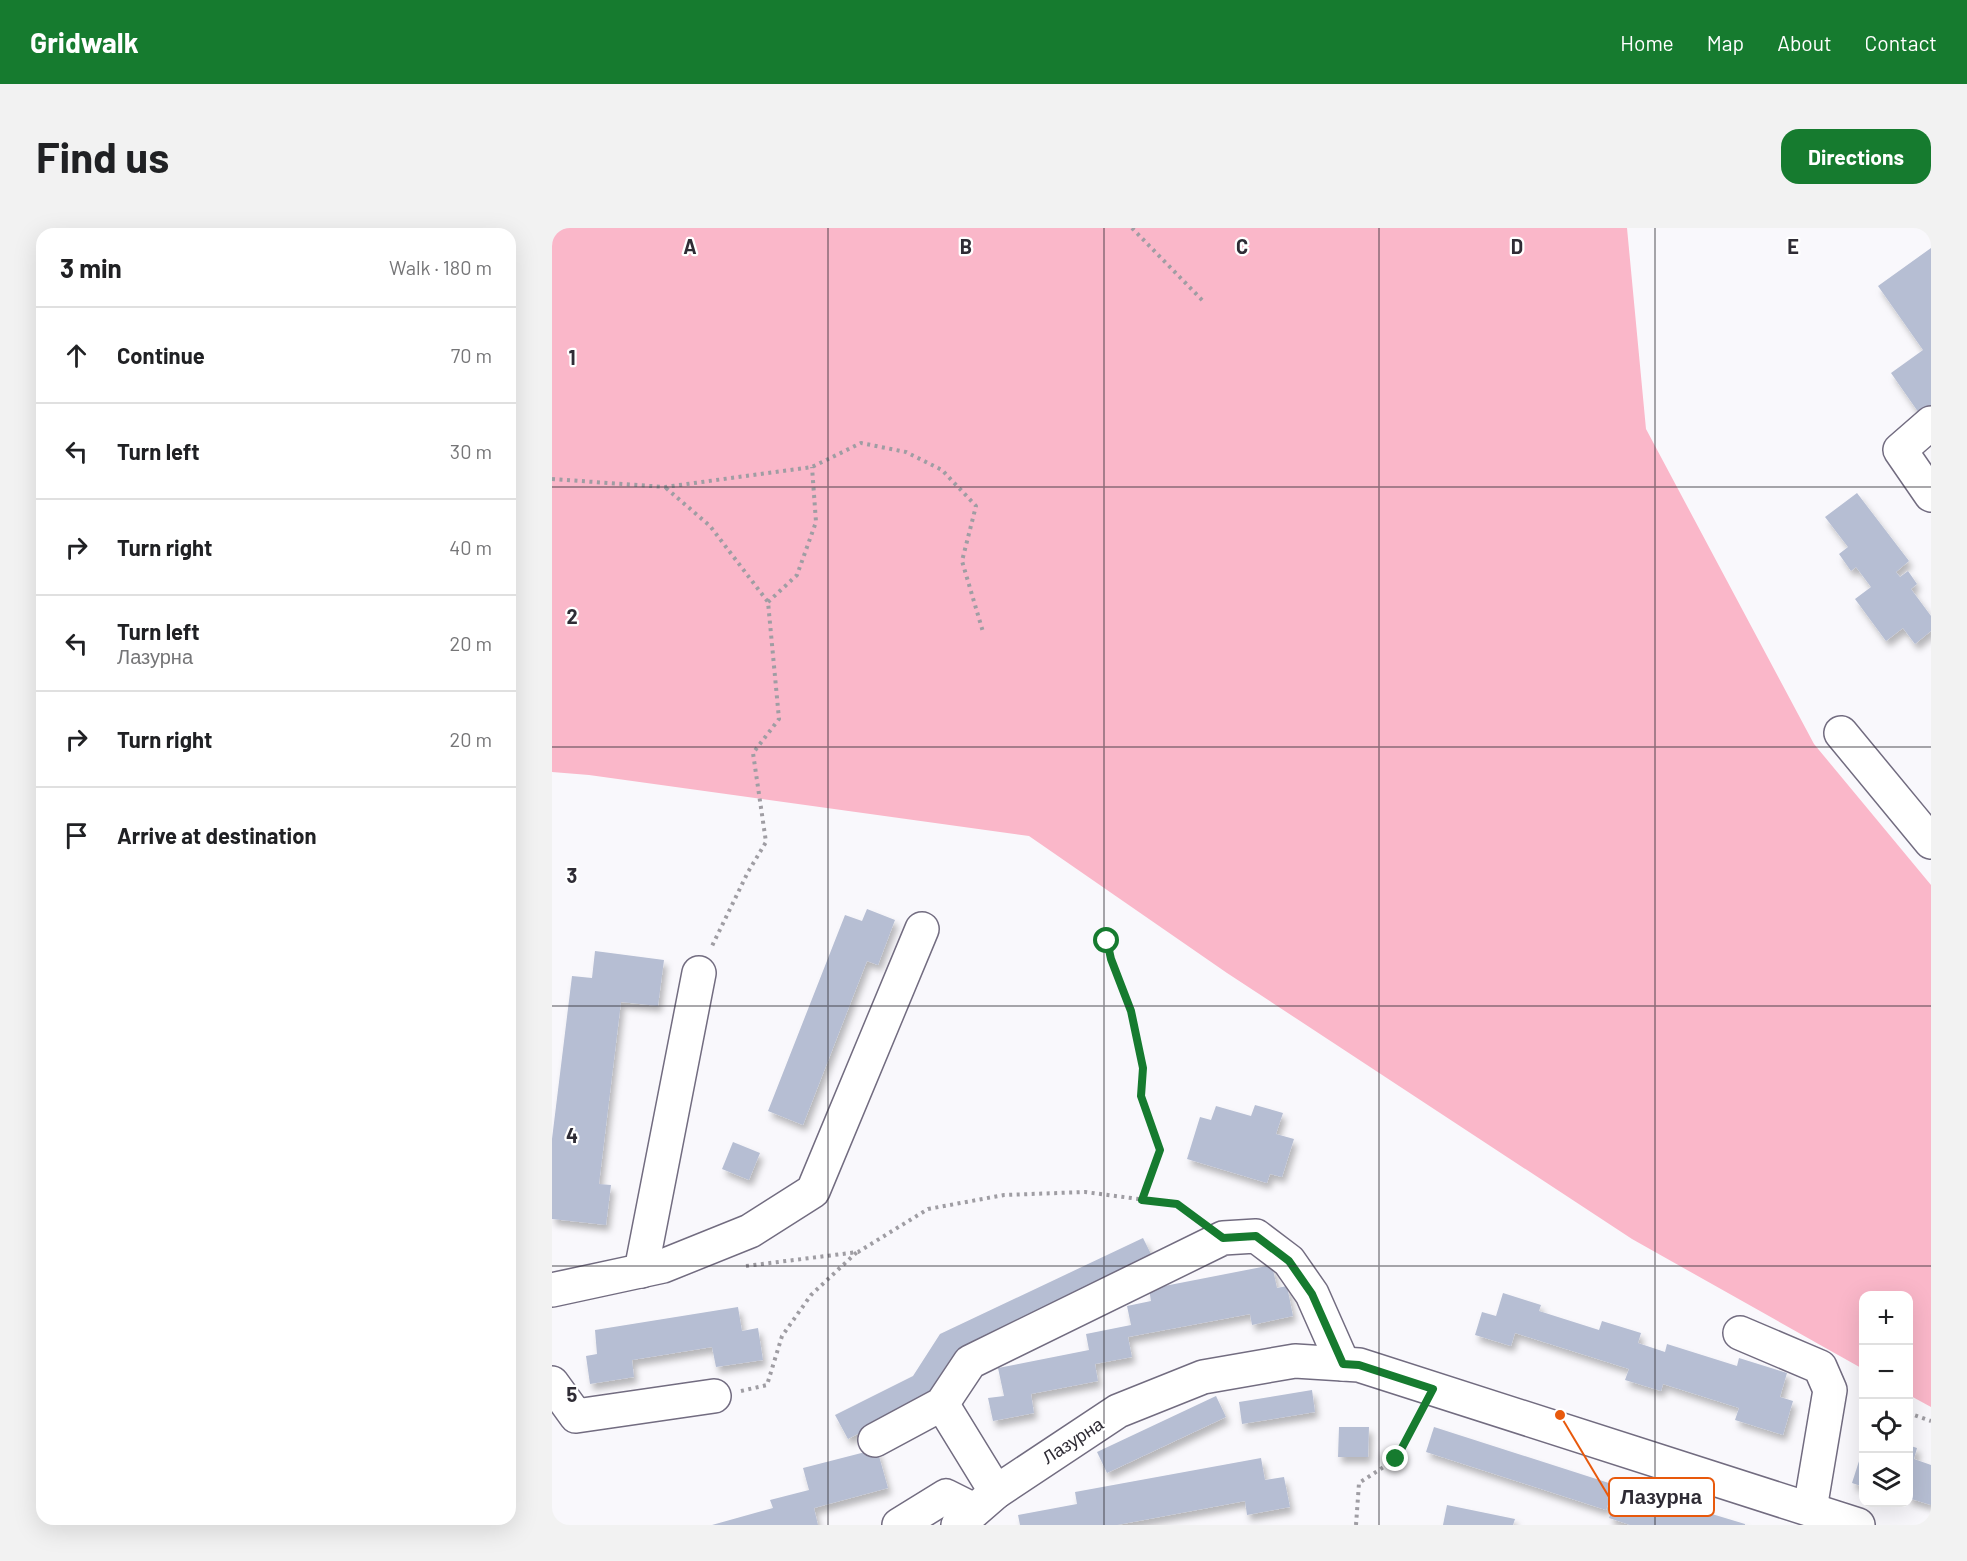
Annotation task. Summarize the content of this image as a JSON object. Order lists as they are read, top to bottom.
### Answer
{
  "streets": {
    "street": ["Лазурна"]
  },
  "places": ["Лазурна"],
  "page": {
    "header": "Gridwalk",
    "nav": [
      "Home",
      "Map",
      "About",
      "Contact"
    ],
    "buttons": "Directions",
    "title": "Find us",
    "heading": ["3 min", "Walk · 180 m"],
    "list": [
      ["Continue", "70 m"],
      ["Turn left", "30 m"],
      ["Turn right", "40 m"],
      ["Turn left", "Лазурна", "20 m"],
      ["Turn right", "20 m"],
      "Arrive at destination"
    ],
    "map_buttons": ["+", "−"]
  },
  "grid": {
    "columns": [
      "A",
      "B",
      "C",
      "D",
      "E"
    ],
    "rows": [
      "1",
      "2",
      "3",
      "4",
      "5"
    ]
  }
}
